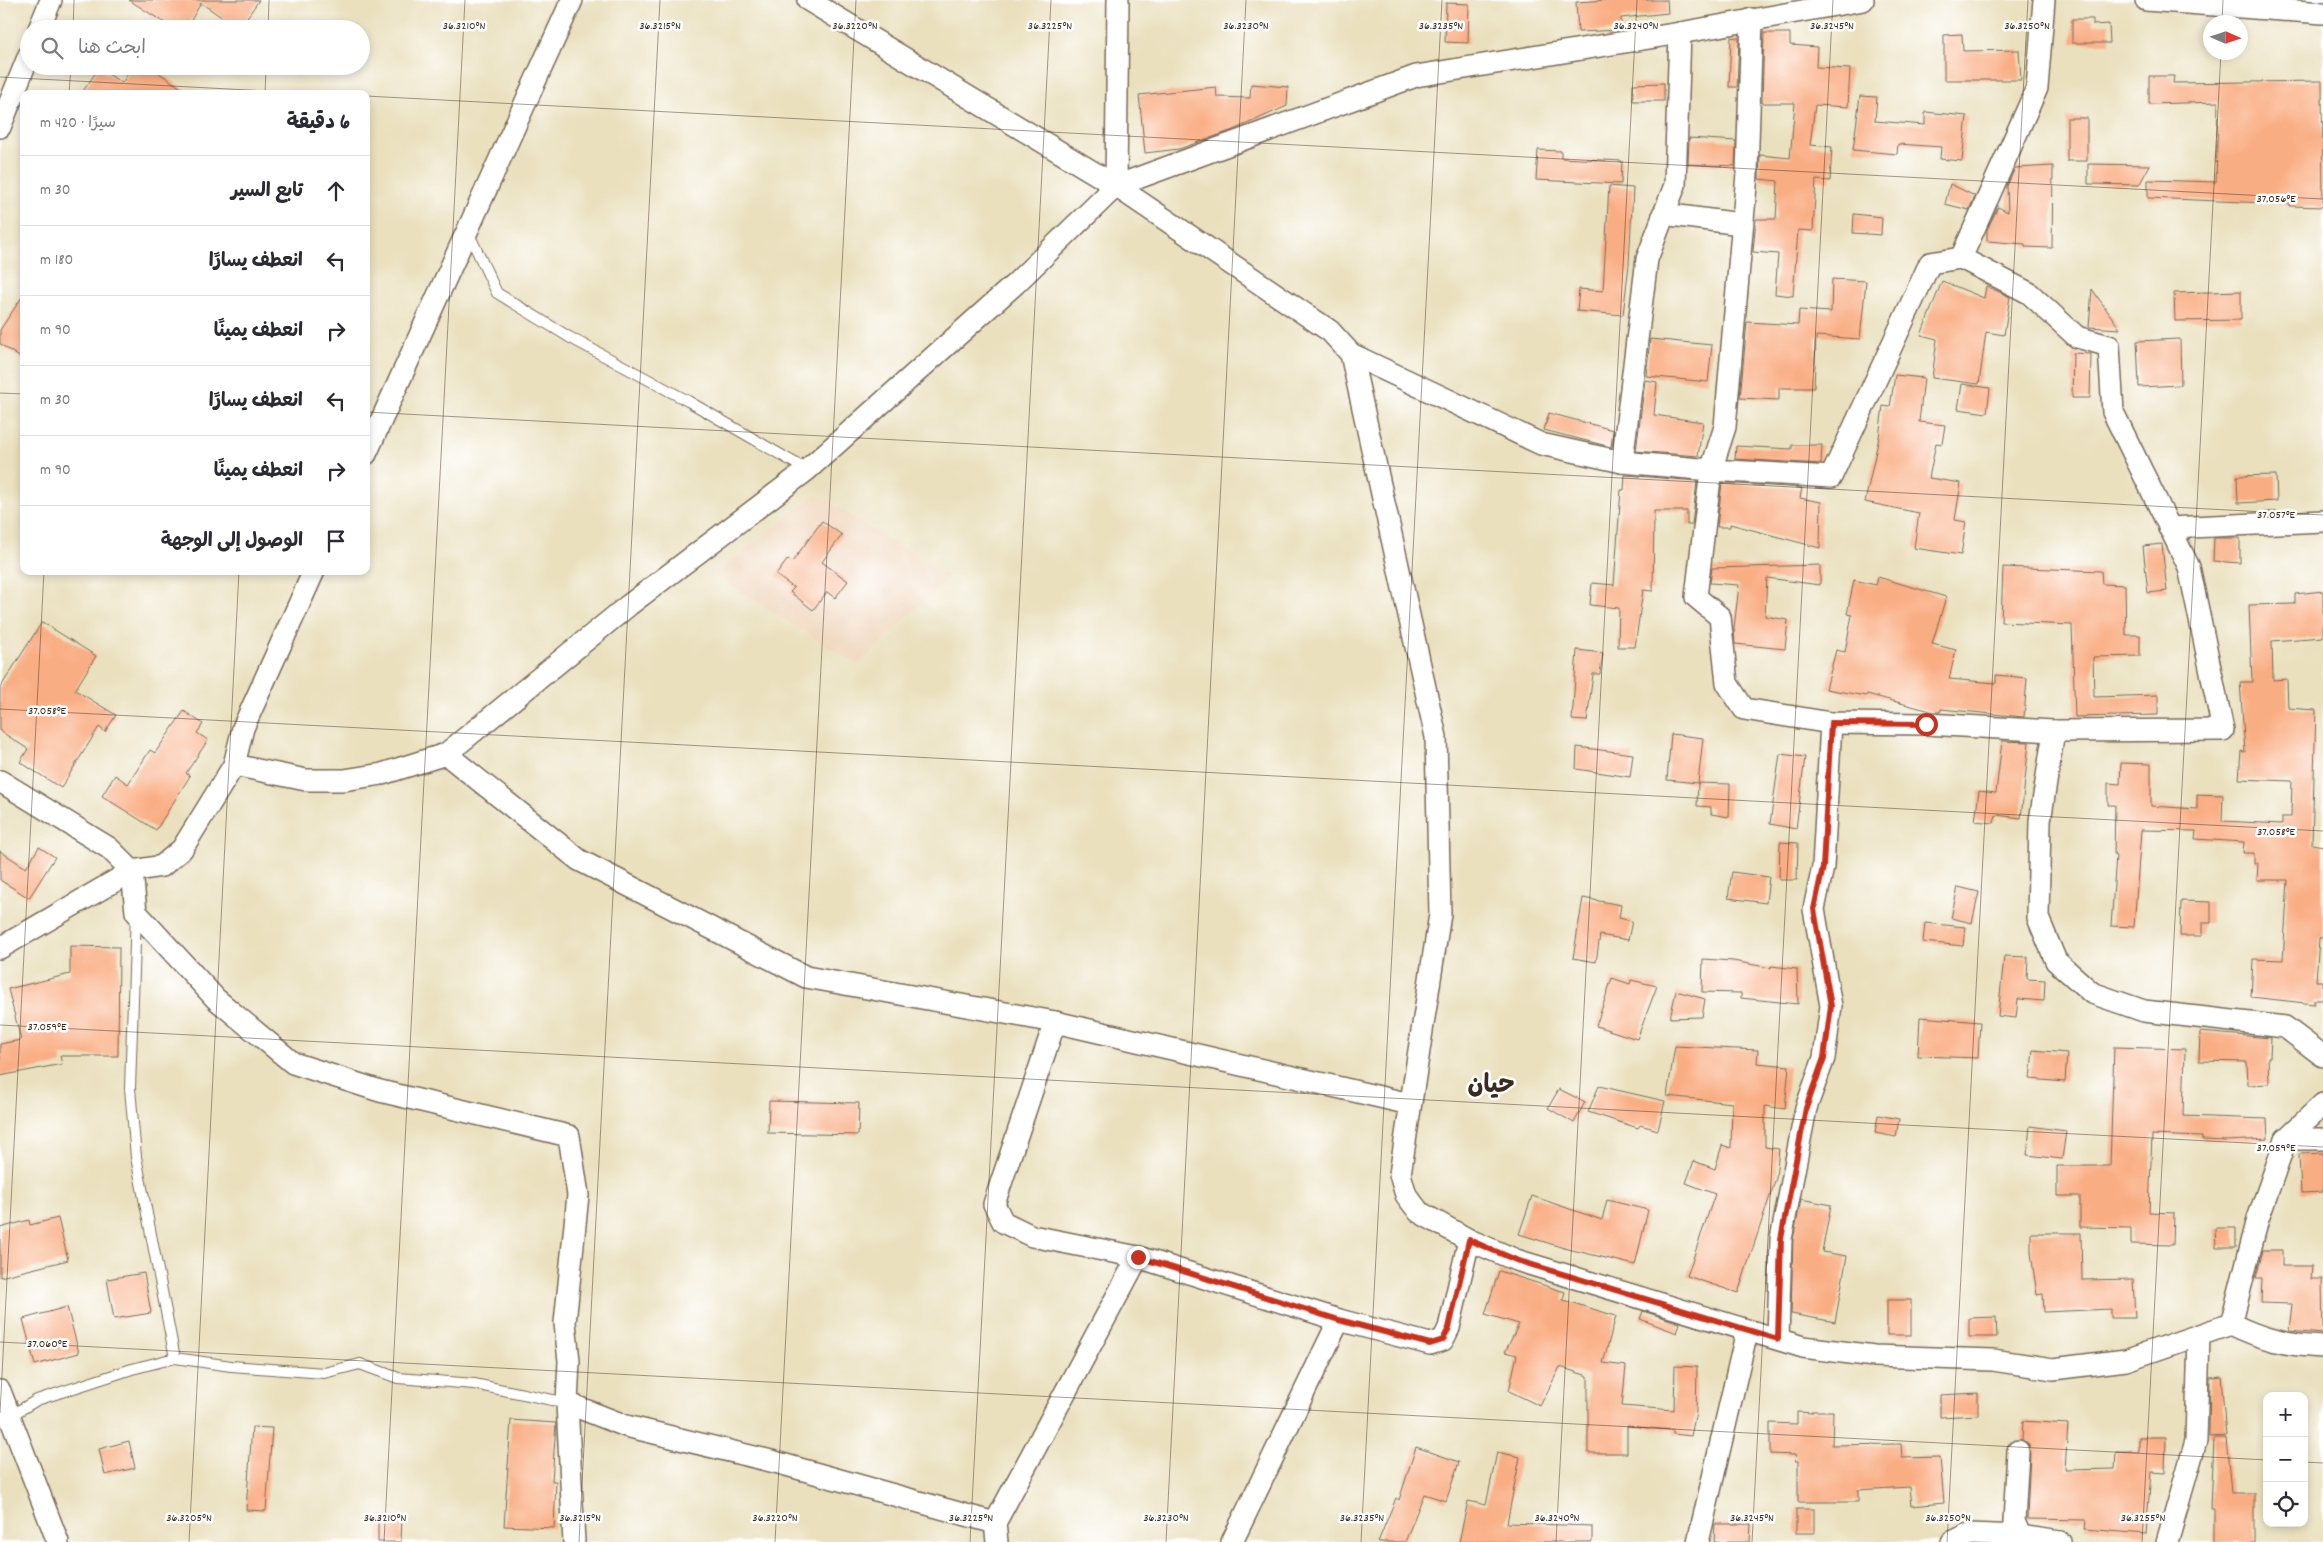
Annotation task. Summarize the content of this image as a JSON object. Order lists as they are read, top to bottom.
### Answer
{
  "districts": ["حيان"],
  "north": "right",
  "page": {
    "search": "ابحث هنا",
    "heading": ["6 دقيقة", "سيرًا · 420 m"],
    "list": [
      ["تابع السير", "30 m"],
      ["انعطف يسارًا", "180 m"],
      ["انعطف يمينًا", "90 m"],
      ["انعطف يسارًا", "30 m"],
      ["انعطف يمينًا", "90 m"],
      "الوصول إلى الوجهة"
    ],
    "map_buttons": ["+", "−"]
  },
  "coordinates": [
    "36.3210°N",
    "36.3215°N",
    "36.3220°N",
    "36.3225°N",
    "36.3230°N",
    "36.3235°N",
    "36.3240°N",
    "36.3245°N",
    "36.3250°N",
    "37.056°E",
    "37.057°E",
    "37.058°E",
    "37.059°E",
    "37.060°E",
    "36.3205°N",
    "36.3255°N"
  ]
}
